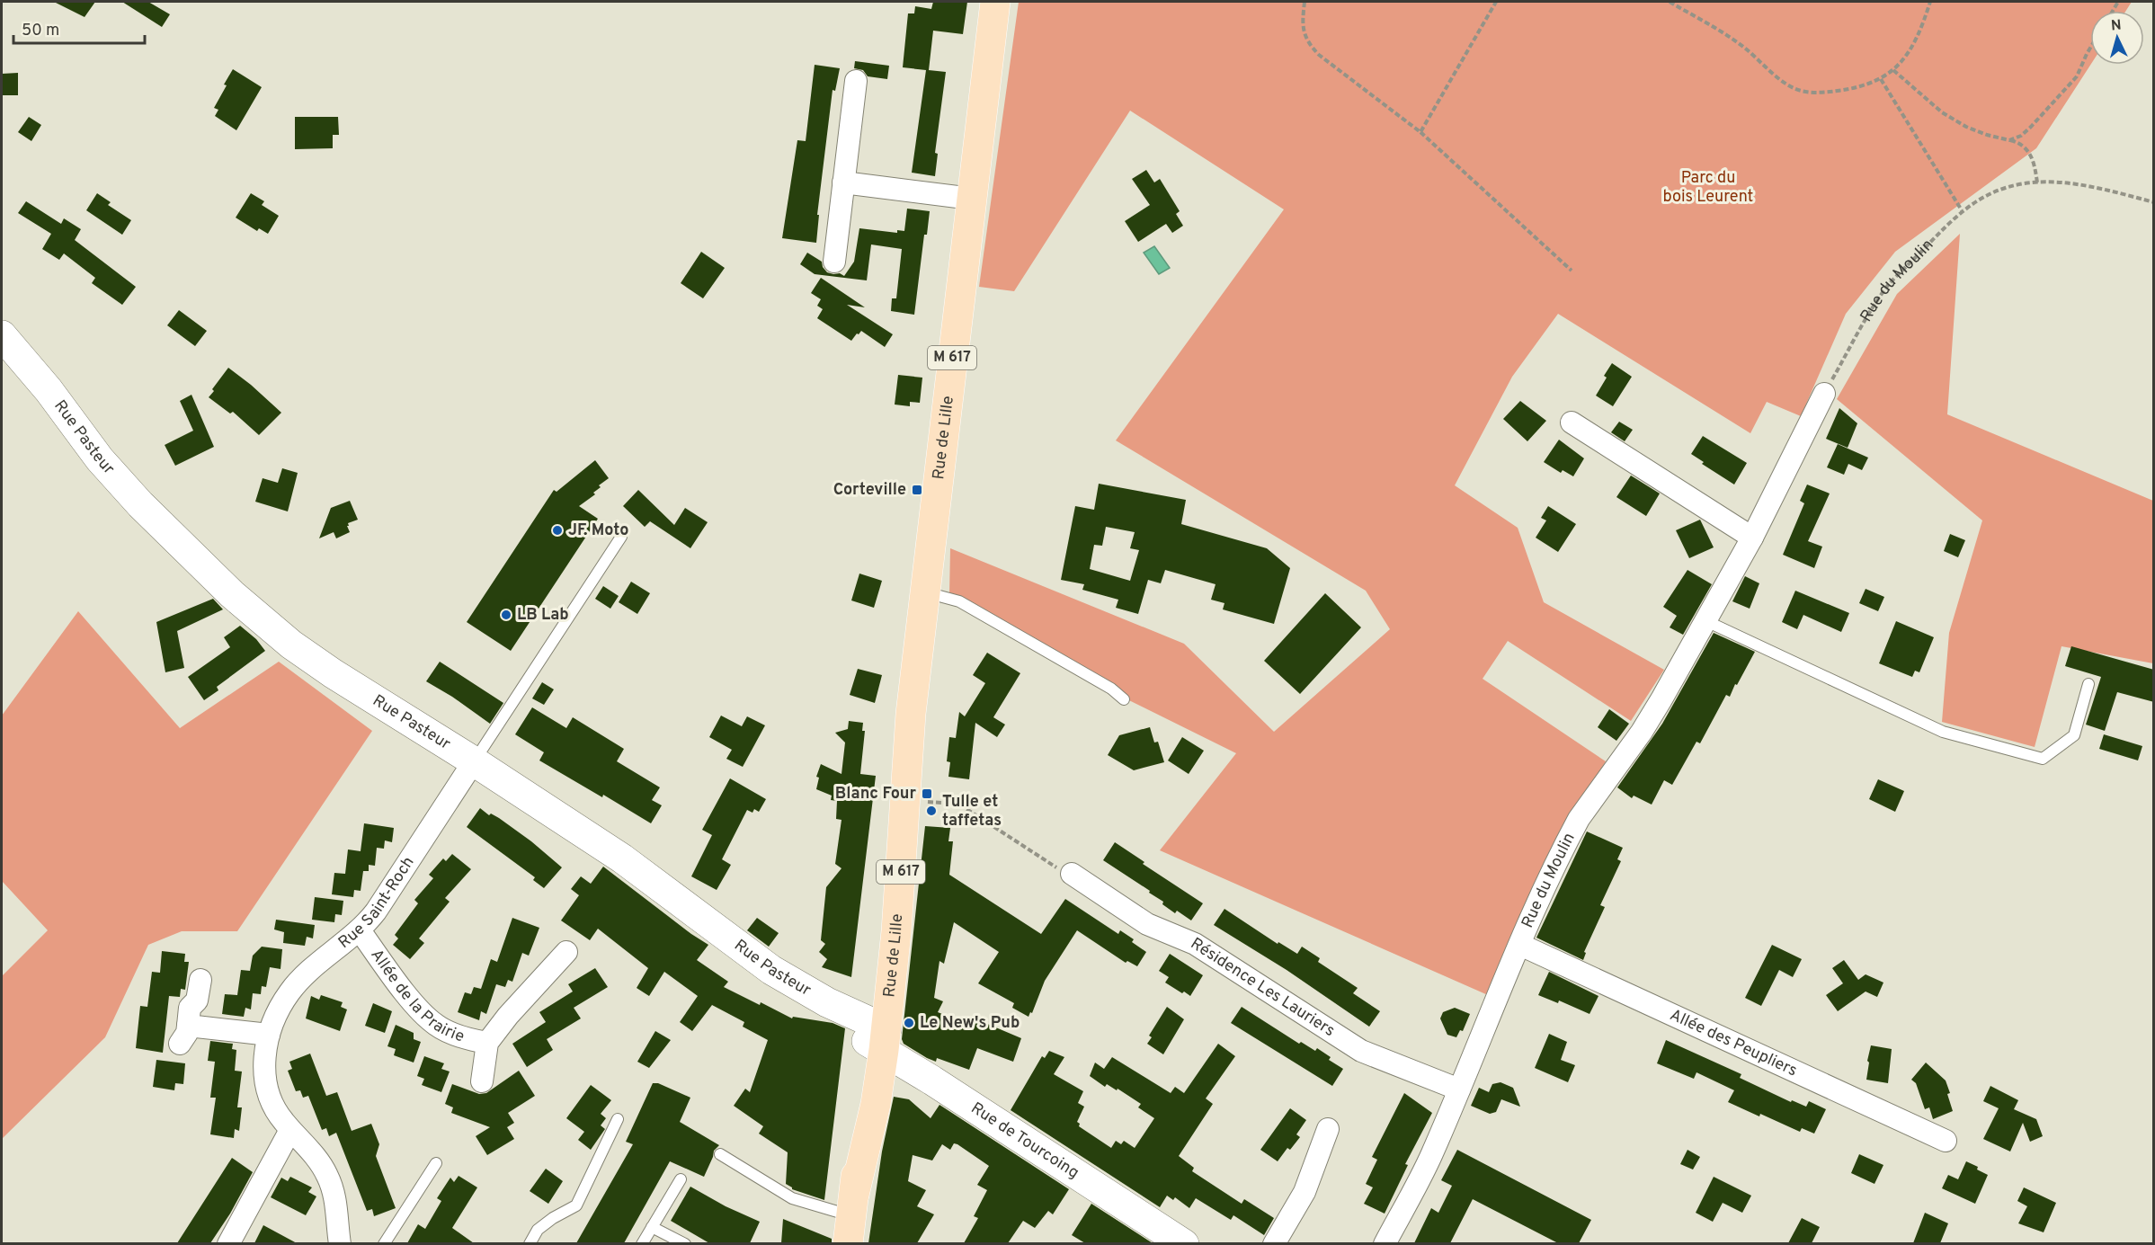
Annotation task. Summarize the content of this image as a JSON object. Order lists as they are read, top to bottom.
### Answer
{
  "streets": {
    "main road": [
      "M 617",
      "Rue Pasteur",
      "Rue de Lille",
      "Rue de Tourcoing"
    ],
    "street": [
      "Rue du Moulin",
      "Rue Saint-Roch",
      "Résidence Les Lauriers",
      "Allée de la Prairie",
      "Allée des Peupliers"
    ]
  },
  "crossings": [
    ["Rue du Moulin", "Résidence Les Lauriers"],
    ["Rue du Moulin", "Allée des Peupliers"],
    ["Rue Pasteur", "Rue de Lille"],
    ["Rue Pasteur", "Rue Saint-Roch"],
    ["Rue Pasteur", "Rue de Tourcoing"],
    ["Rue de Lille", "Rue de Tourcoing"],
    ["Rue Saint-Roch", "Allée de la Prairie"]
  ],
  "parks": ["Parc du bois Leurent"],
  "places": {
    "transit": ["Corteville", "Blanc Four"],
    "other": [
      "JF. Moto",
      "LB Lab",
      "Tulle et taffetas",
      "Le New's Pub"
    ]
  },
  "scale_bar": "50 m",
  "north": "top"
}
